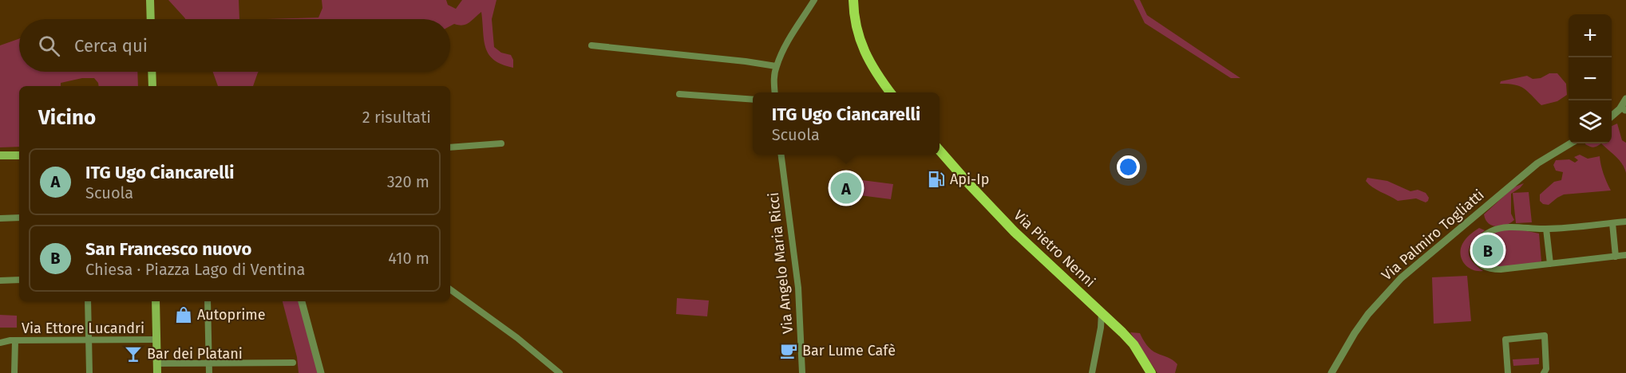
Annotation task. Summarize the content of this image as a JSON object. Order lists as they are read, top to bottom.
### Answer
{
  "streets": {
    "main road": ["Via Pietro Nenni"],
    "street": ["Via Palmiro Togliatti", "Via Angelo Maria Ricci", "Via Ettore Lucandri"]
  },
  "places": {
    "fuel station": ["Api-Ip"],
    "shop": ["Autoprime"],
    "cafe": ["Bar Lume Cafè"],
    "bar": ["Bar dei Platani"]
  },
  "page": {
    "map_buttons": ["+", "−"],
    "search": "Cerca qui",
    "heading": ["Vicino", "2 risultati"],
    "popup": ["ITG Ugo Ciancarelli", "Scuola"],
    "list": [
      {
        "mark": "A",
        "name": "ITG Ugo Ciancarelli",
        "note": "Scuola",
        "value": "320 m"
      },
      {
        "mark": "B",
        "name": "San Francesco nuovo",
        "note": "Chiesa · Piazza Lago di Ventina",
        "value": "410 m"
      }
    ],
    "pins": ["A", "B"]
  }
}
